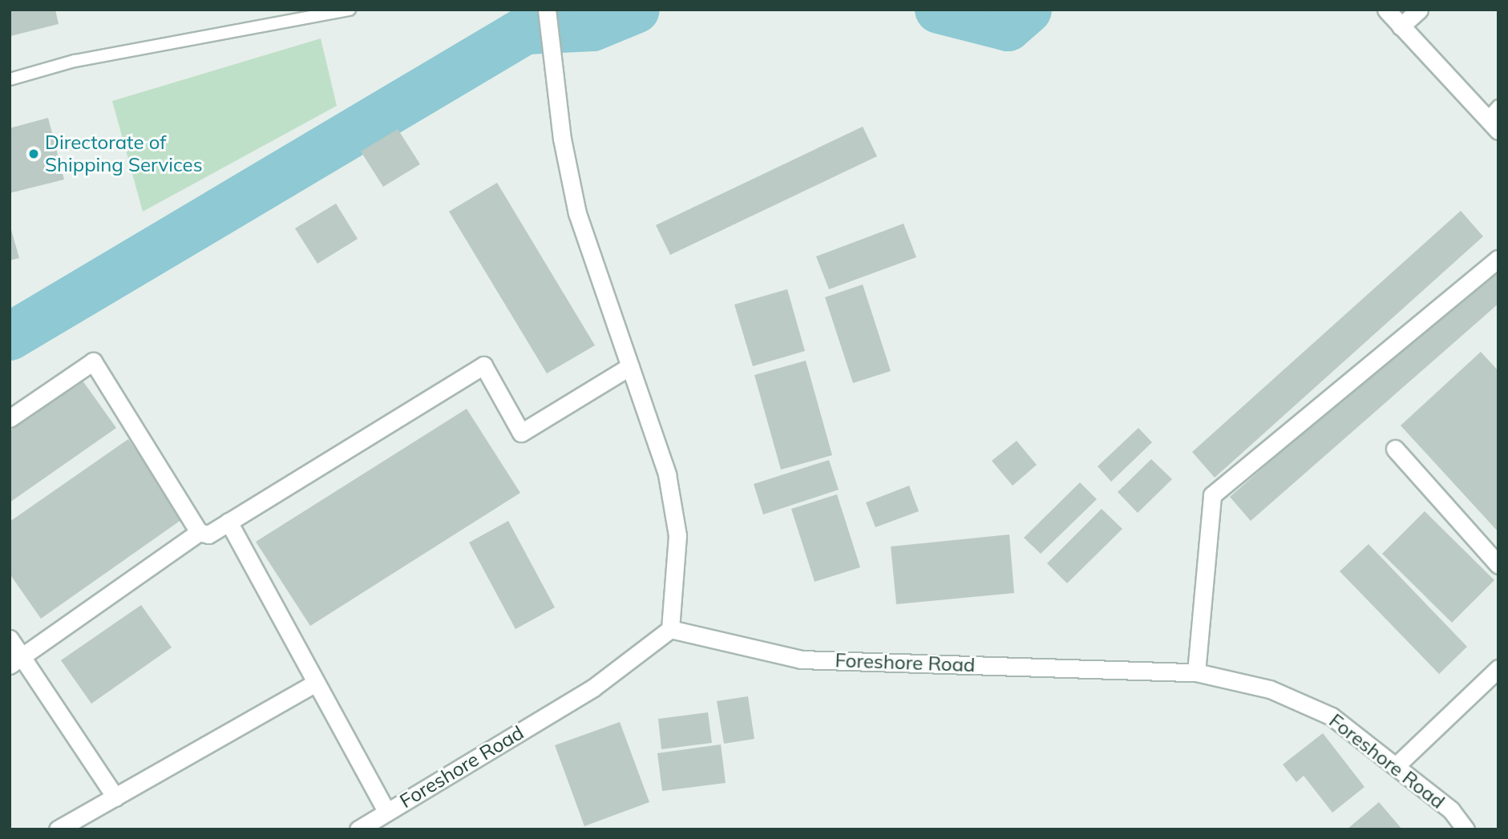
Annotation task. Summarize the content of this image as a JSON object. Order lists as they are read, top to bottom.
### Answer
{
  "streets": {
    "street": ["Foreshore Road"]
  },
  "places": ["Directorate of Shipping Services"]
}
